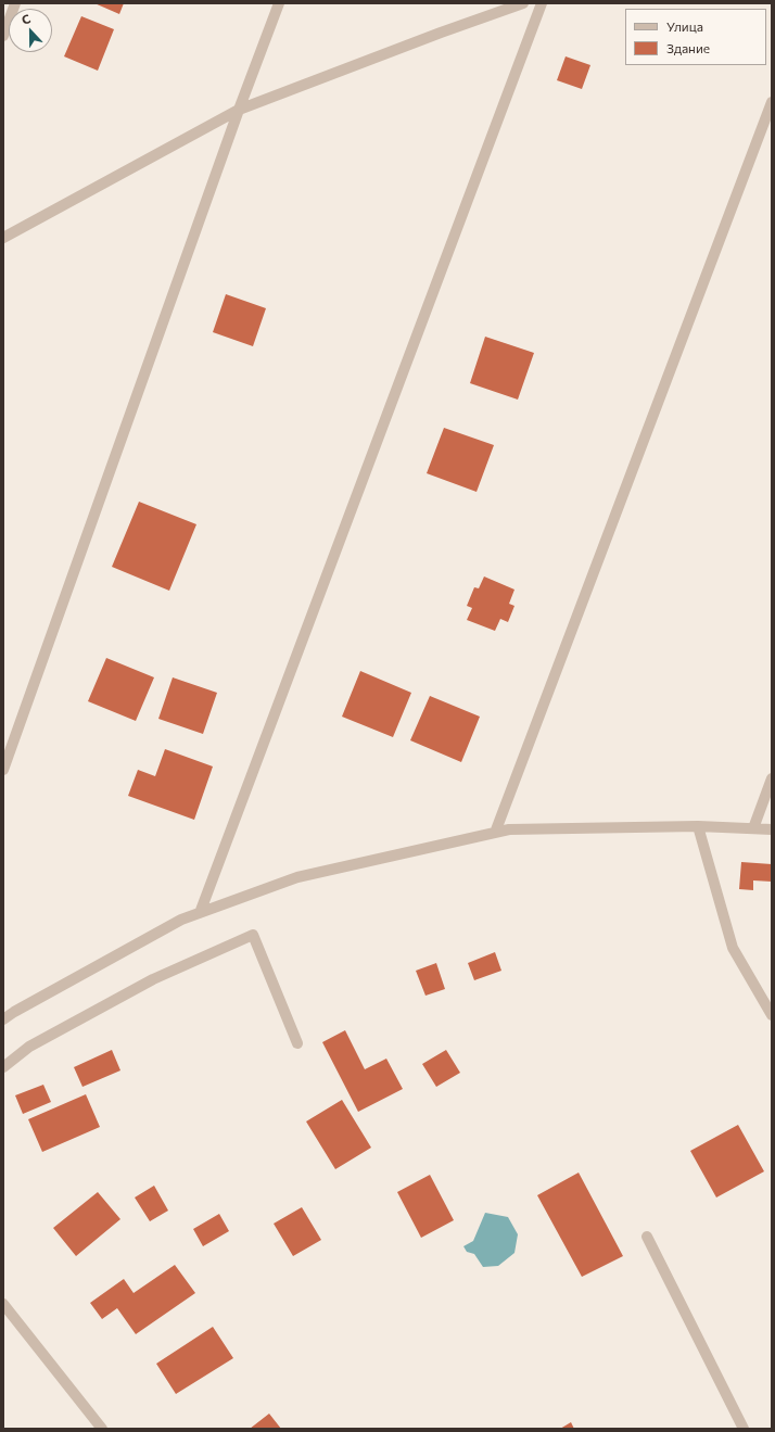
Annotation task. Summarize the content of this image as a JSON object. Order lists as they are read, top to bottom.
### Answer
{
  "legend": ["Улица", "Здание"],
  "north": "top"
}
